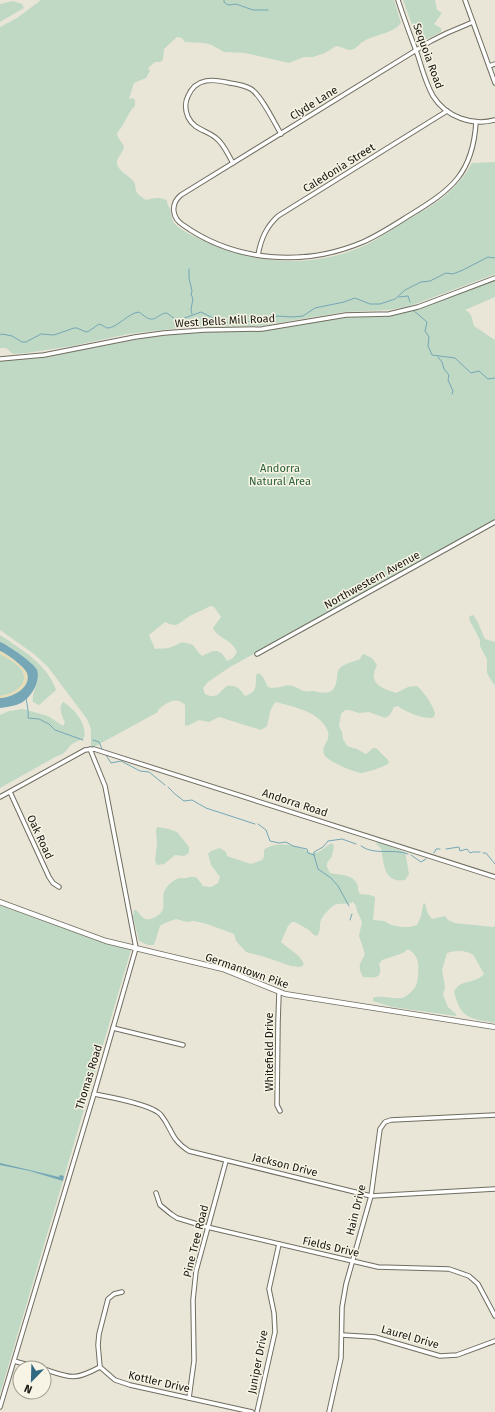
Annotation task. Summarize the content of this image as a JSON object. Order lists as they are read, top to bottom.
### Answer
{
  "streets": {
    "main road": ["Germantown Pike"],
    "street": [
      "Sequoia Road",
      "Clyde Lane",
      "Caledonia Street",
      "West Bells Mill Road",
      "Northwestern Avenue",
      "Andorra Road",
      "Oak Road",
      "Whitefield Drive",
      "Thomas Road",
      "Jackson Drive",
      "Hain Drive",
      "Pine Tree Road",
      "Fields Drive",
      "Laurel Drive",
      "Juniper Drive",
      "Kottler Drive"
    ]
  },
  "crossings": [
    ["Sequoia Road", "Clyde Lane"],
    ["Sequoia Road", "Caledonia Street"],
    ["Clyde Lane", "Caledonia Street"],
    ["Andorra Road", "Thomas Road"],
    ["Germantown Pike", "Whitefield Drive"],
    ["Germantown Pike", "Thomas Road"],
    ["Thomas Road", "Jackson Drive"],
    ["Jackson Drive", "Hain Drive"],
    ["Jackson Drive", "Pine Tree Road"],
    ["Hain Drive", "Fields Drive"],
    ["Hain Drive", "Laurel Drive"],
    ["Pine Tree Road", "Fields Drive"],
    ["Pine Tree Road", "Kottler Drive"],
    ["Fields Drive", "Juniper Drive"]
  ],
  "parks": ["Andorra Natural Area"],
  "north": "bottom left"
}
